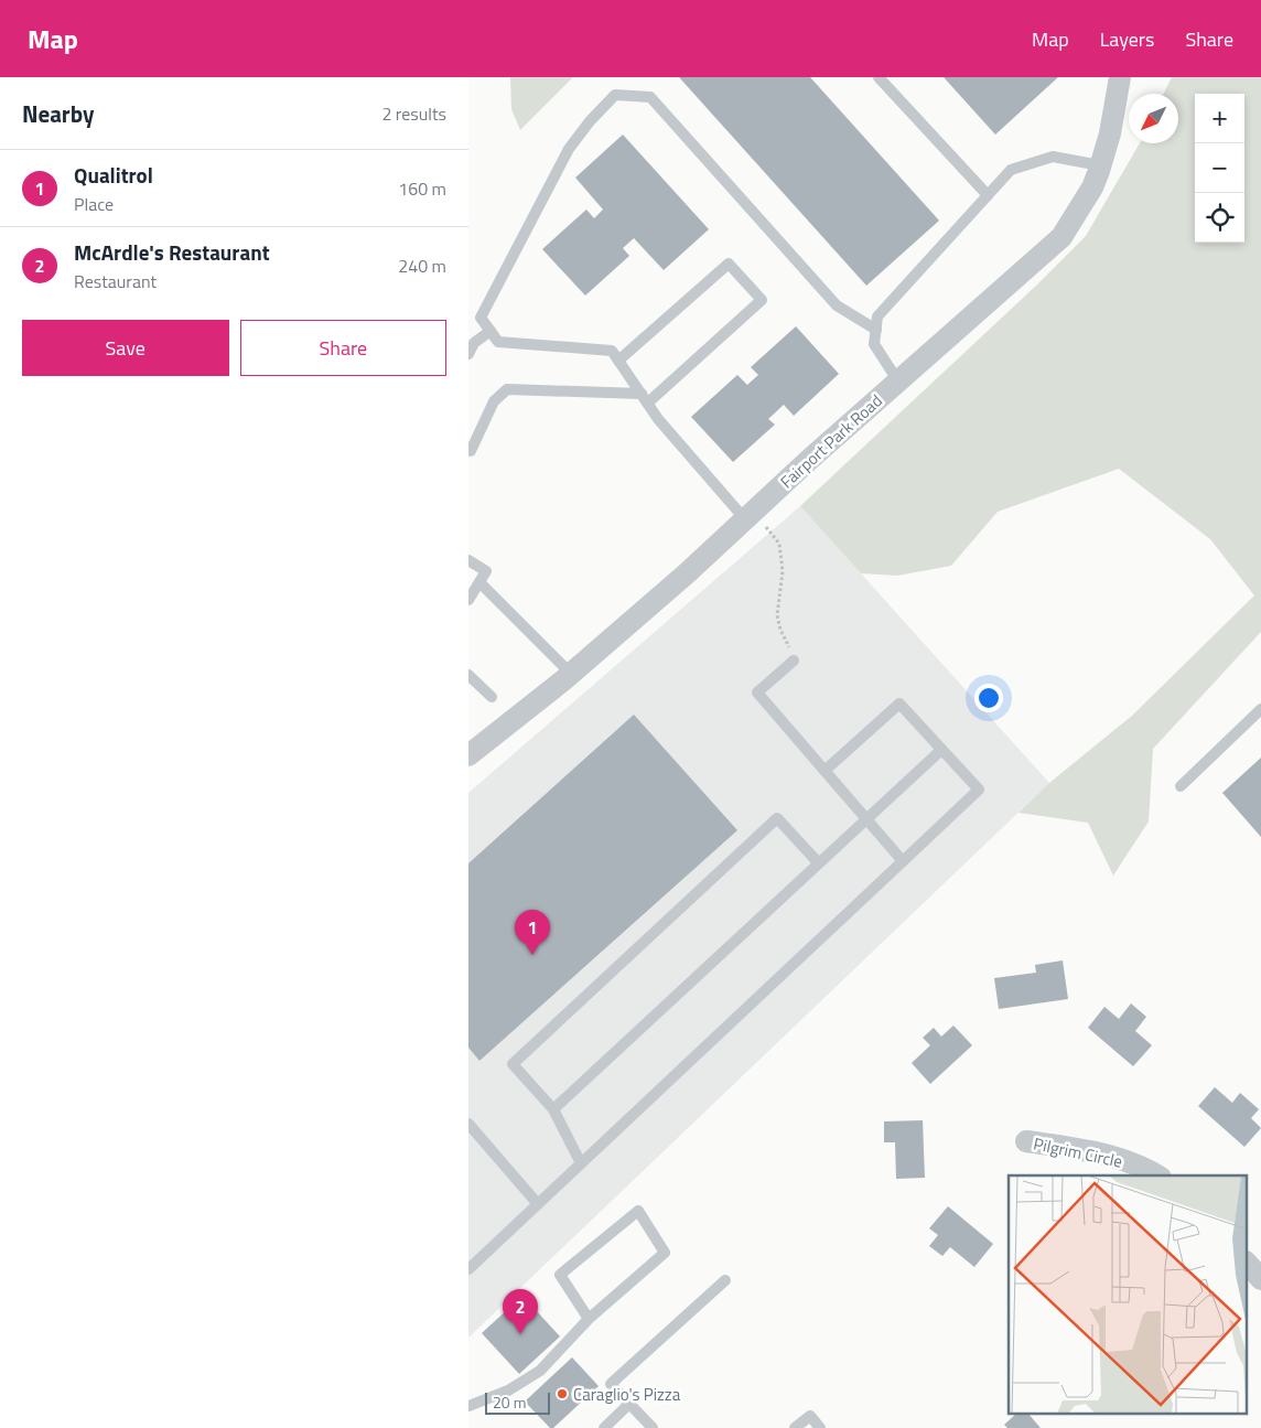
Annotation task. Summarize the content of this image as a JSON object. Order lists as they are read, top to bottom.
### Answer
{
  "streets": {
    "street": ["Fairport Park Road", "Pilgrim Circle"]
  },
  "places": ["Caraglio's Pizza"],
  "scale_bar": "20 m",
  "north": "bottom left",
  "page": {
    "header": "Map",
    "nav": ["Map", "Layers", "Share"],
    "heading": ["Nearby", "2 results"],
    "map_buttons": ["+", "−"],
    "list": [
      {
        "mark": "1",
        "name": "Qualitrol",
        "note": "Place",
        "value": "160 m"
      },
      {
        "mark": "2",
        "name": "McArdle's Restaurant",
        "note": "Restaurant",
        "value": "240 m"
      }
    ],
    "buttons": ["Save", "Share"],
    "pins": ["1", "2"],
    "scale": "20 m"
  }
}
